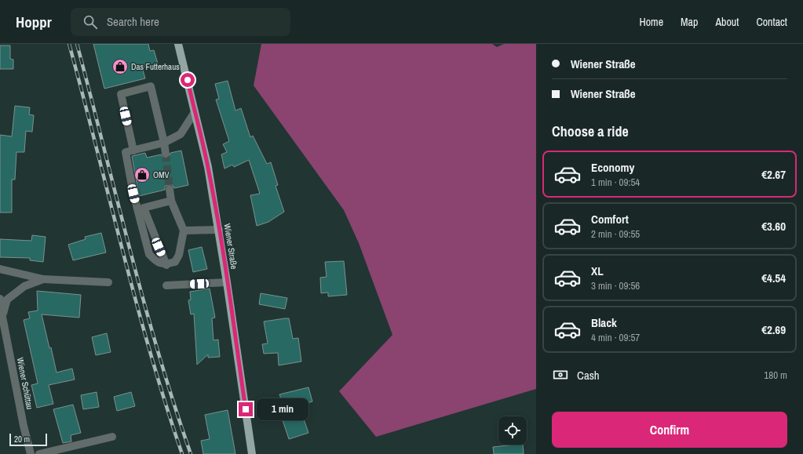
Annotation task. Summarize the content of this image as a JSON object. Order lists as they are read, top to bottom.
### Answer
{
  "streets": {
    "main road": ["Wiener Straße"],
    "street": ["Wiener Schüttau"]
  },
  "places": {
    "shop": ["Das Futterhaus", "OMV"]
  },
  "scale_bar": "20 m",
  "page": {
    "header": "Hoppr",
    "search": "Search here",
    "nav": [
      "Home",
      "Map",
      "About",
      "Contact"
    ],
    "banner": ["Wiener Straße", "Wiener Straße"],
    "heading": "Choose a ride",
    "list": [
      {
        "name": "Economy",
        "note": "1 min · 09:54",
        "value": "€2.67"
      },
      {
        "name": "Comfort",
        "note": "2 min · 09:55",
        "value": "€3.60"
      },
      {
        "name": "XL",
        "note": "3 min · 09:56",
        "value": "€4.54"
      },
      {
        "name": "Black",
        "note": "4 min · 09:57",
        "value": "€2.69"
      }
    ],
    "pay": ["Cash", "180 m"],
    "bubble": "1 min",
    "buttons": "Confirm",
    "scale": "20 m"
  }
}
